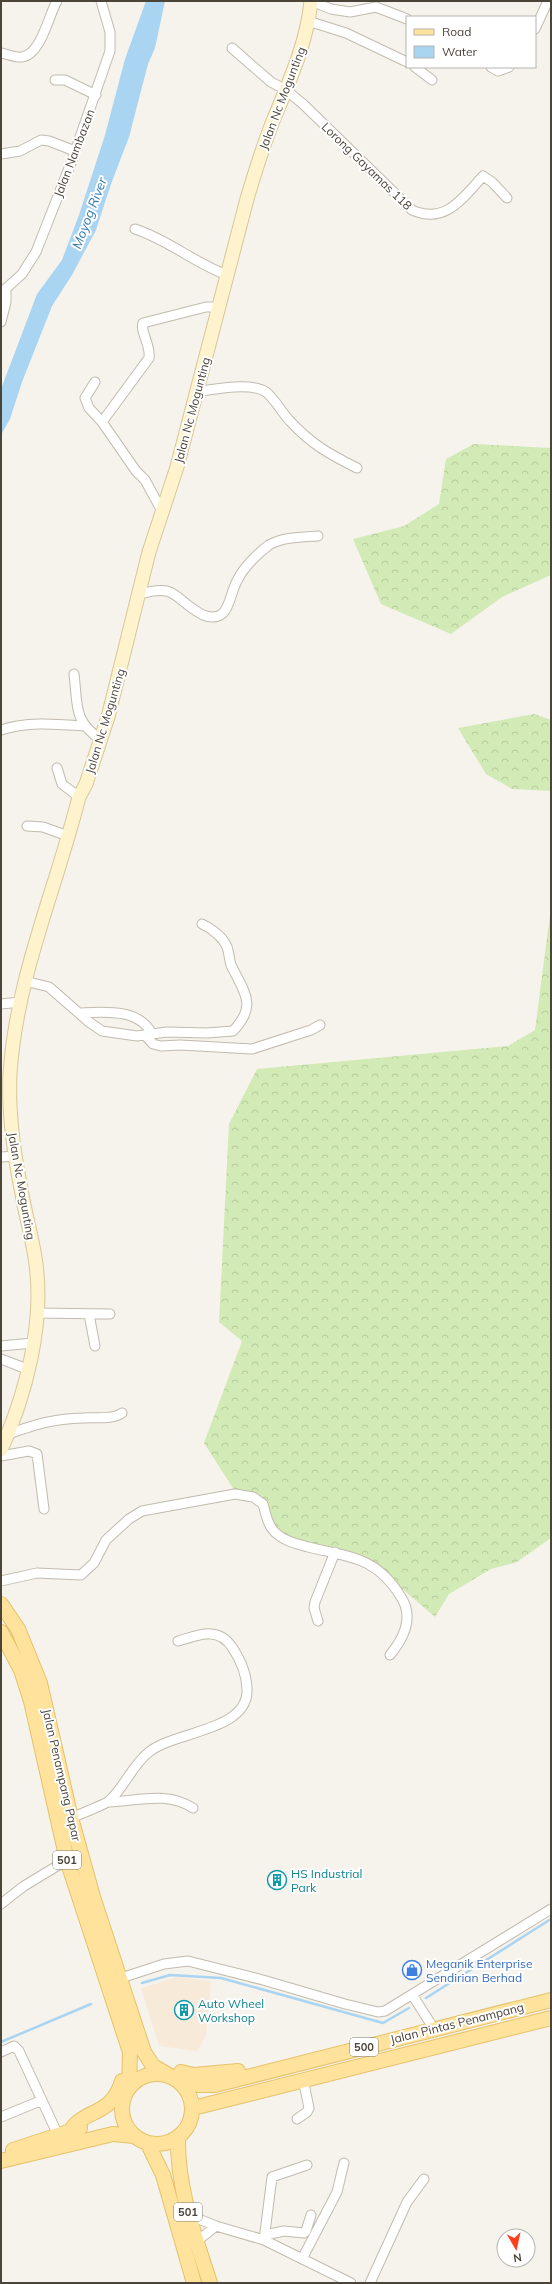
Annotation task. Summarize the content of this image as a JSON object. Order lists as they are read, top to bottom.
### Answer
{
  "streets": {
    "main road": [
      "Jalan Penampang Papar",
      "501",
      "Jalan Pintas Penampang",
      "500"
    ],
    "street": ["Jalan Nc Mogunting", "Jalan Nambazan", "Lorong Gayamas 118"]
  },
  "crossings": [
    ["Jalan Nc Mogunting", "Lorong Gayamas 118"],
    ["Jalan Penampang Papar", "501"],
    ["Jalan Penampang Papar", "Jalan Pintas Penampang"],
    ["Jalan Penampang Papar", "500"],
    ["501", "Jalan Pintas Penampang"],
    ["501", "500"],
    ["Jalan Pintas Penampang", "500"]
  ],
  "water": ["Moyog River"],
  "places": {
    "building": ["HS Industrial Park", "Auto Wheel Workshop"],
    "shop": ["Meganik Enterprise Sendirian Berhad"]
  },
  "legend": ["Road", "Water"],
  "north": "bottom"
}
